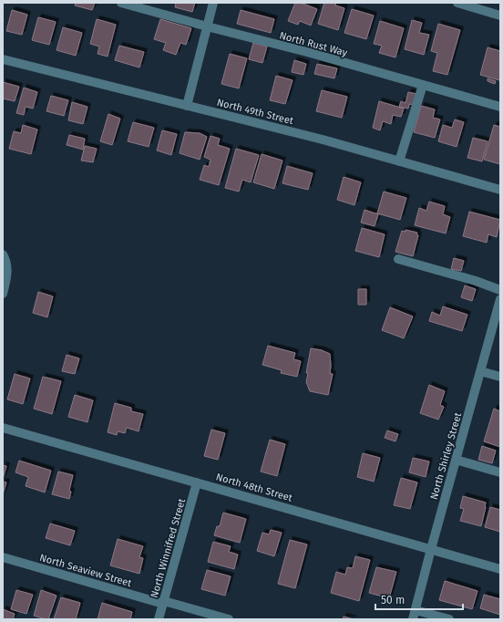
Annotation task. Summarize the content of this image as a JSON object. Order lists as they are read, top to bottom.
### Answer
{
  "streets": {
    "street": [
      "North Rust Way",
      "North 49th Street",
      "North Shirley Street",
      "North 48th Street",
      "North Winnifred Street",
      "North Seaview Street"
    ]
  },
  "crossings": [
    ["North Shirley Street", "North 48th Street"],
    ["North 48th Street", "North Winnifred Street"],
    ["North Winnifred Street", "North Seaview Street"]
  ],
  "scale_bar": "50 m"
}
